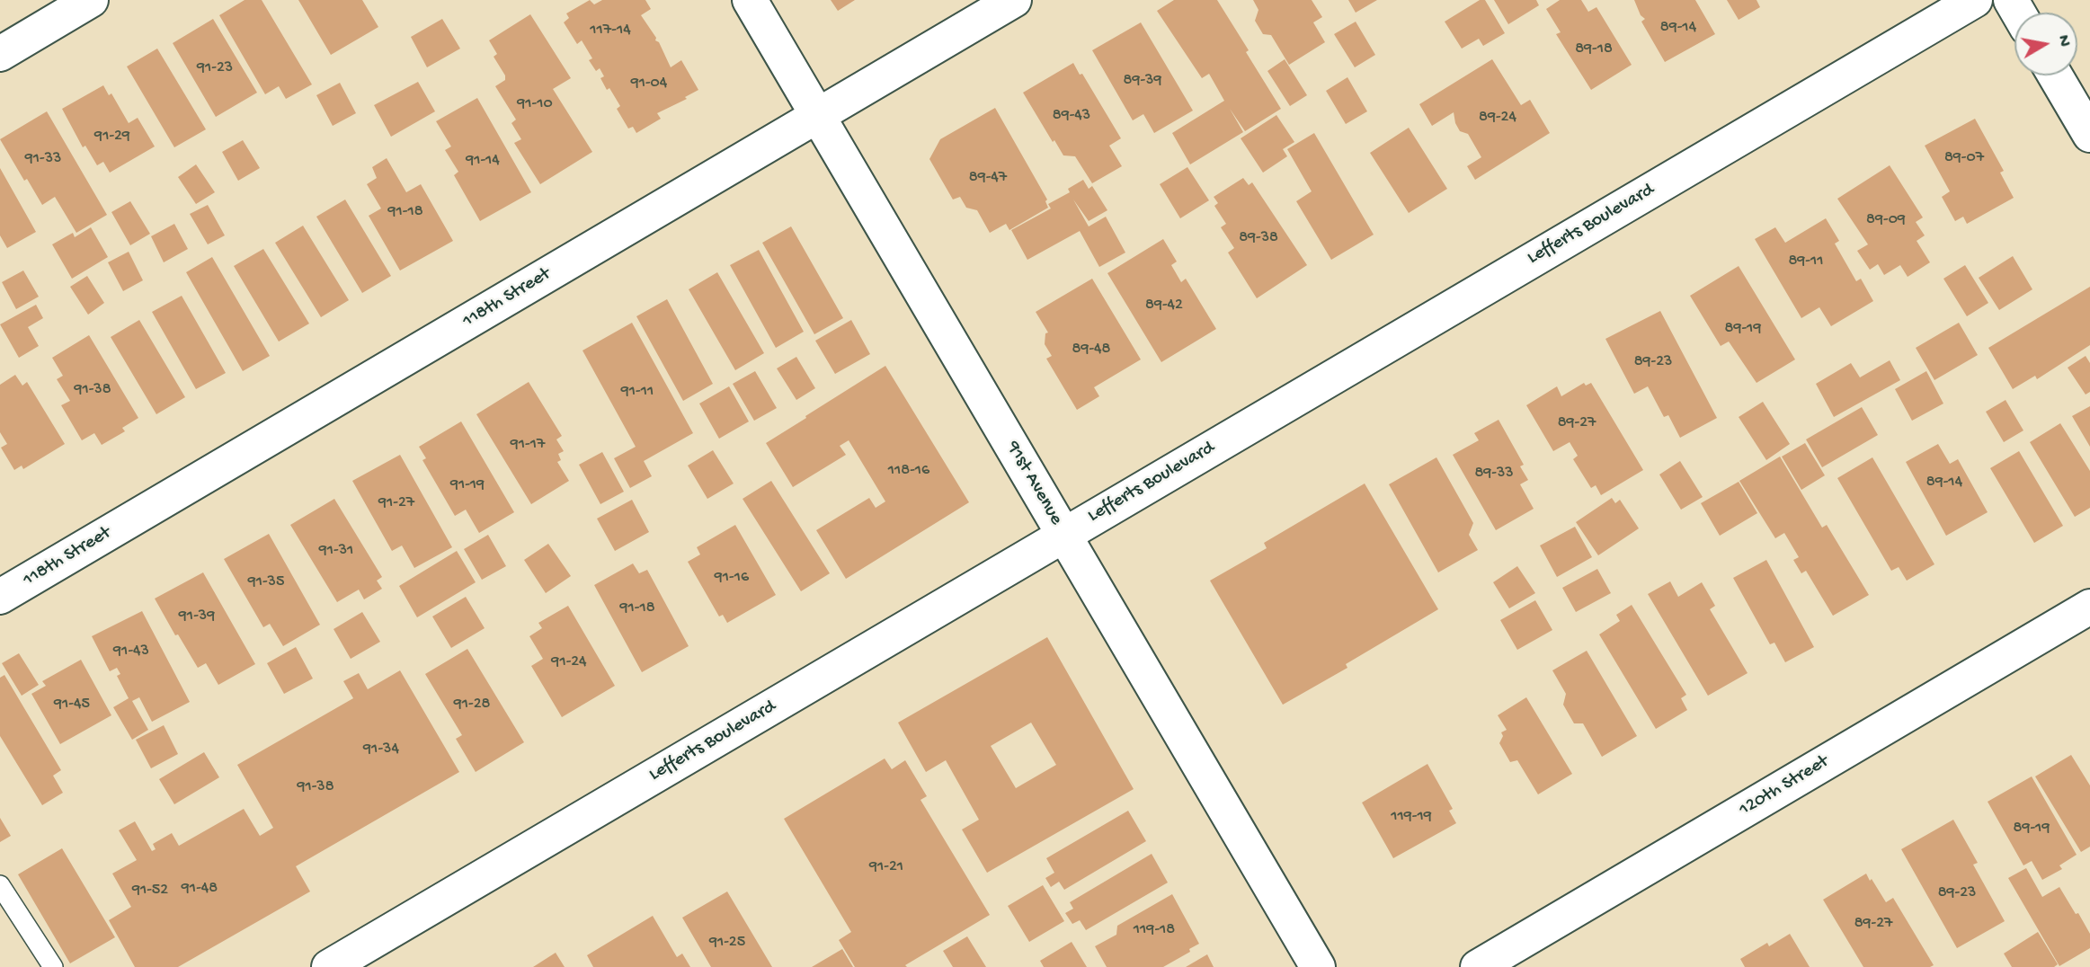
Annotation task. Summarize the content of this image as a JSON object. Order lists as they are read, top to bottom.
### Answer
{
  "streets": {
    "street": [
      "Lefferts Boulevard",
      "118th Street",
      "91st Avenue",
      "120th Street"
    ]
  },
  "crossings": [
    ["Lefferts Boulevard", "91st Avenue"],
    ["118th Street", "91st Avenue"]
  ],
  "house_numbers": [
    "89-14",
    "117-14",
    "89-18",
    "91-23",
    "89-39",
    "91-04",
    "91-10",
    "89-43",
    "89-24",
    "91-29",
    "89-07",
    "91-33",
    "91-14",
    "89-47",
    "91-18",
    "89-09",
    "89-38",
    "89-11",
    "89-42",
    "89-19",
    "89-48",
    "89-23",
    "91-38",
    "91-11",
    "89-27",
    "91-17",
    "118-16",
    "89-33",
    "89-14",
    "91-19",
    "91-27",
    "91-31",
    "91-16",
    "91-35",
    "91-18",
    "91-39",
    "91-43",
    "91-24",
    "91-45",
    "91-28",
    "91-34",
    "91-38",
    "119-19",
    "89-19",
    "91-21",
    "91-48",
    "91-52",
    "89-23",
    "89-27",
    "119-18",
    "91-25"
  ],
  "north": "right"
}
